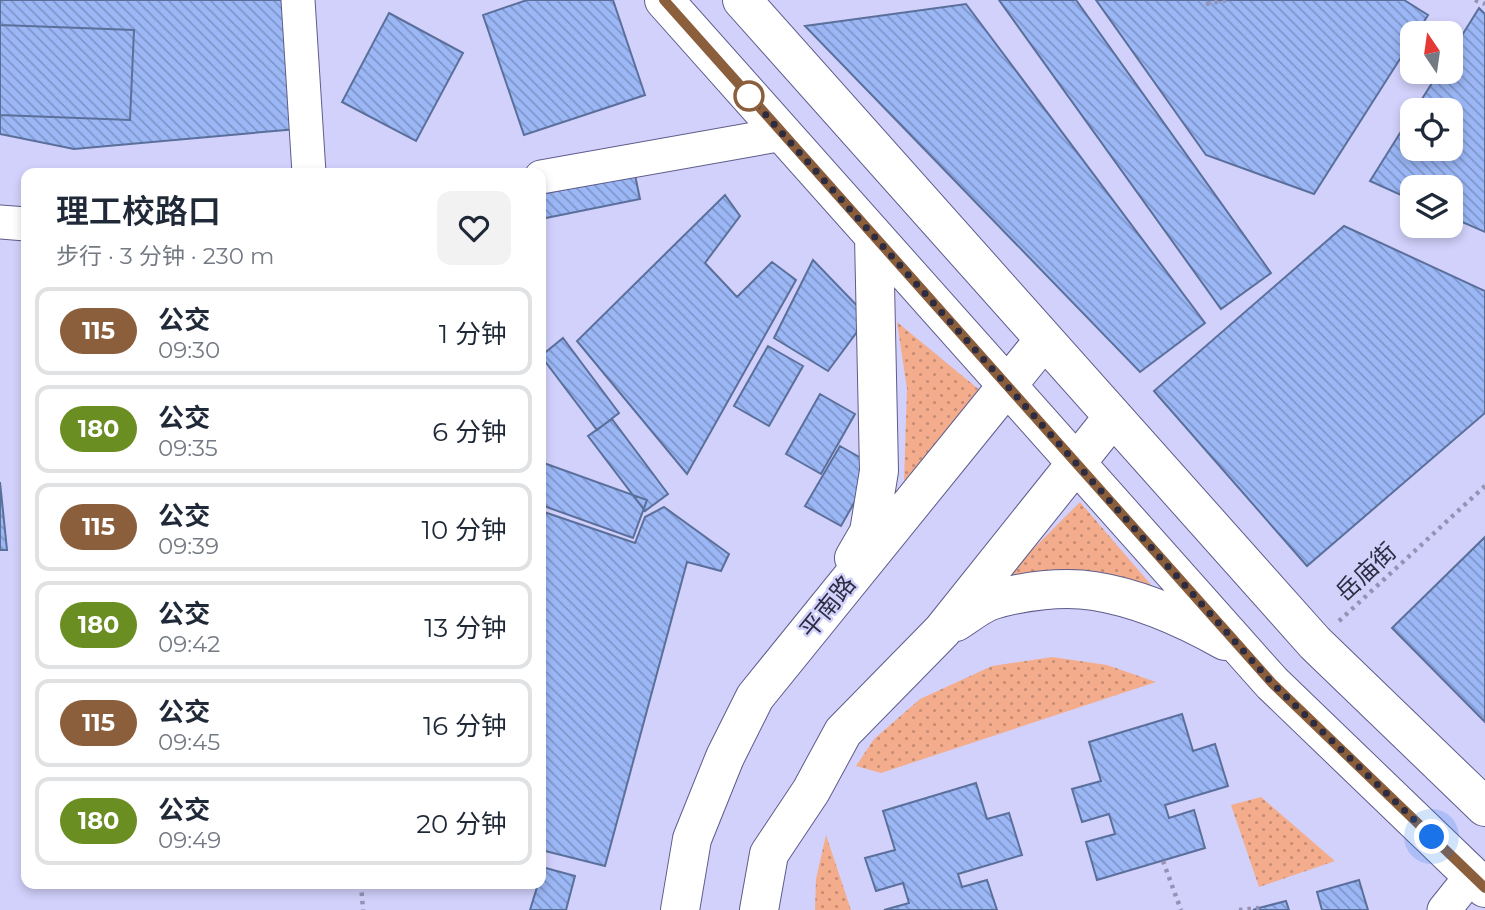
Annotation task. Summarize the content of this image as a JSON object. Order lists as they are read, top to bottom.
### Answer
{
  "streets": {
    "main road": ["平南路"],
    "path": ["岳庙街"]
  },
  "lines": ["bus line 115"],
  "north": "top",
  "page": {
    "heading": ["理工校路口", "步行 · 3 分钟 · 230 m"],
    "list": [
      {
        "mark": "115",
        "name": "公交",
        "note": "09:30",
        "value": "1 分钟"
      },
      {
        "mark": "180",
        "name": "公交",
        "note": "09:35",
        "value": "6 分钟"
      },
      {
        "mark": "115",
        "name": "公交",
        "note": "09:39",
        "value": "10 分钟"
      },
      {
        "mark": "180",
        "name": "公交",
        "note": "09:42",
        "value": "13 分钟"
      },
      {
        "mark": "115",
        "name": "公交",
        "note": "09:45",
        "value": "16 分钟"
      },
      {
        "mark": "180",
        "name": "公交",
        "note": "09:49",
        "value": "20 分钟"
      }
    ]
  }
}
